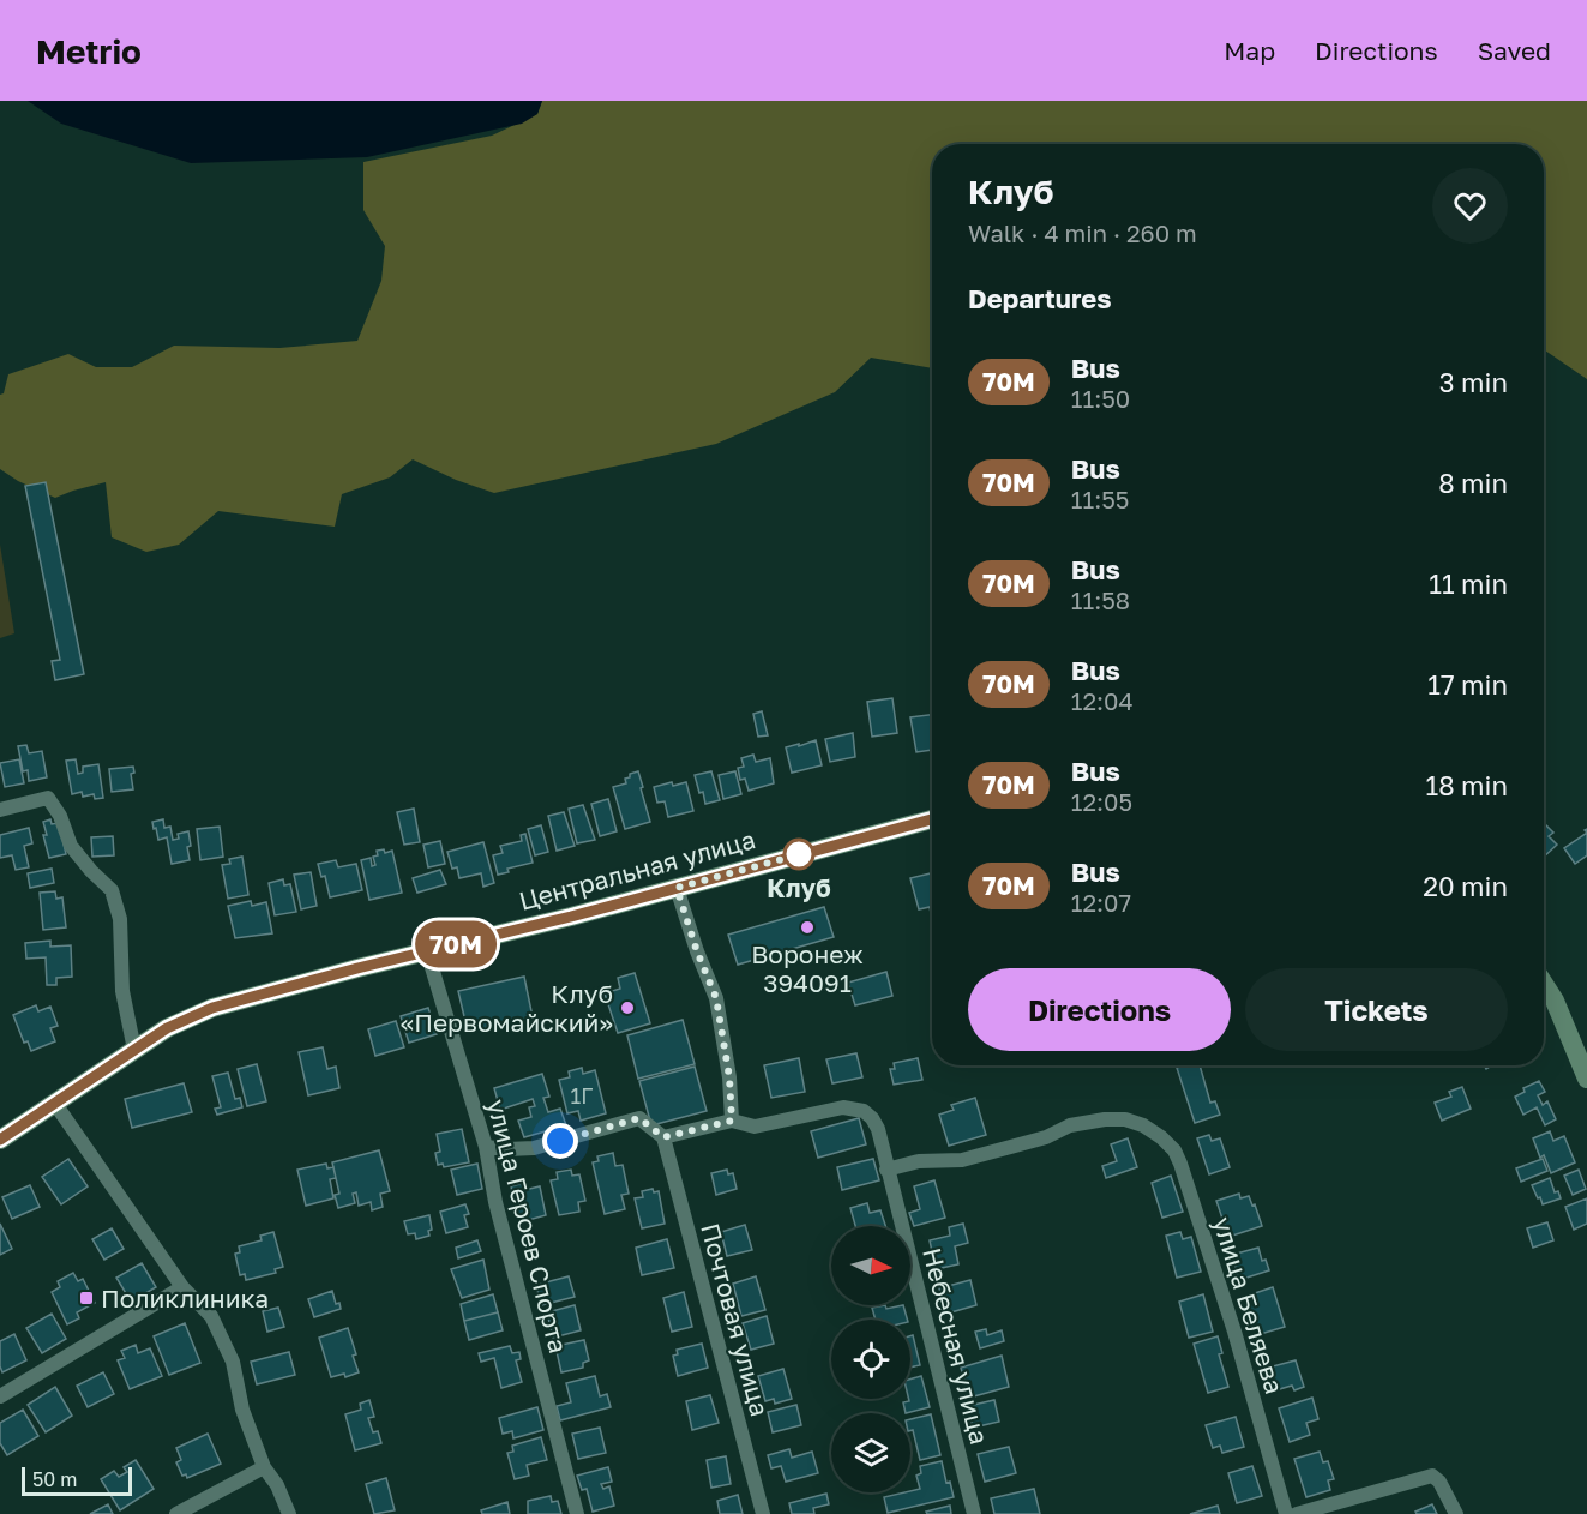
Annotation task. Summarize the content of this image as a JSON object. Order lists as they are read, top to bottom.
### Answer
{
  "streets": {
    "street": [
      "Центральная улица",
      "улица Героев Спорта",
      "улица Беляева",
      "Почтовая улица",
      "Небесная улица"
    ]
  },
  "crossings": [
    ["Центральная улица", "улица Героев Спорта"],
    ["улица Беляева", "Небесная улица"]
  ],
  "places": {
    "other": ["Клуб", "Воронеж 394091", "Клуб «Первомайский»"],
    "transit": ["Поликлиника"]
  },
  "lines": ["bus line 70М"],
  "house_numbers": ["1Г"],
  "scale_bar": "50 m",
  "north": "right",
  "page": {
    "header": "Metrio",
    "nav": ["Map", "Directions", "Saved"],
    "on_map": "70М",
    "heading": [
      ["Клуб", "Walk · 4 min · 260 m"],
      "Departures"
    ],
    "list": [
      {
        "mark": "70М",
        "name": "Bus",
        "note": "11:50",
        "value": "3 min"
      },
      {
        "mark": "70М",
        "name": "Bus",
        "note": "11:55",
        "value": "8 min"
      },
      {
        "mark": "70М",
        "name": "Bus",
        "note": "11:58",
        "value": "11 min"
      },
      {
        "mark": "70М",
        "name": "Bus",
        "note": "12:04",
        "value": "17 min"
      },
      {
        "mark": "70М",
        "name": "Bus",
        "note": "12:05",
        "value": "18 min"
      },
      {
        "mark": "70М",
        "name": "Bus",
        "note": "12:07",
        "value": "20 min"
      }
    ],
    "buttons": ["Directions", "Tickets"],
    "scale": "50 m"
  }
}
